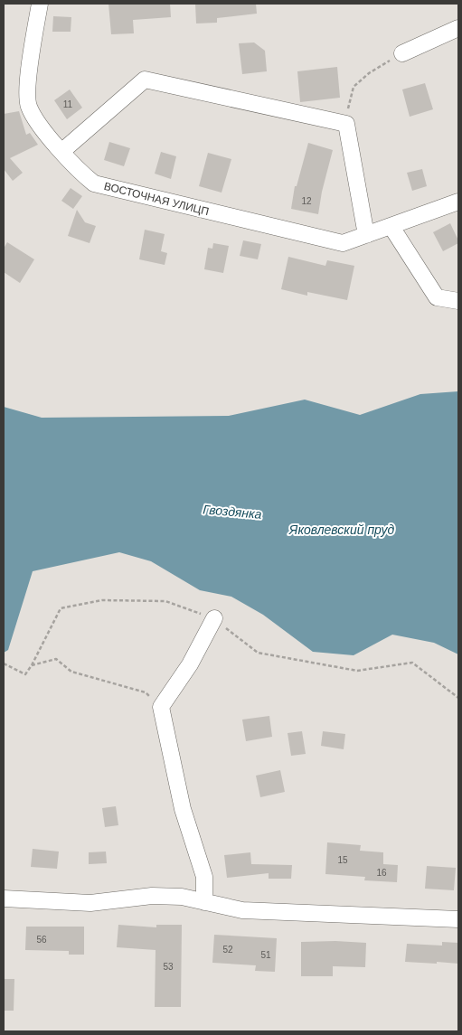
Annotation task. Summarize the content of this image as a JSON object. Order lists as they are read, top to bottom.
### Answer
{
  "streets": {
    "street": ["ВОСТОЧНАЯ УЛИЦП"]
  },
  "water": ["Гвоздянка", "Яковлевский пруд"],
  "house_numbers": [
    "11",
    "12",
    "15",
    "16",
    "56",
    "52",
    "51",
    "53"
  ]
}
